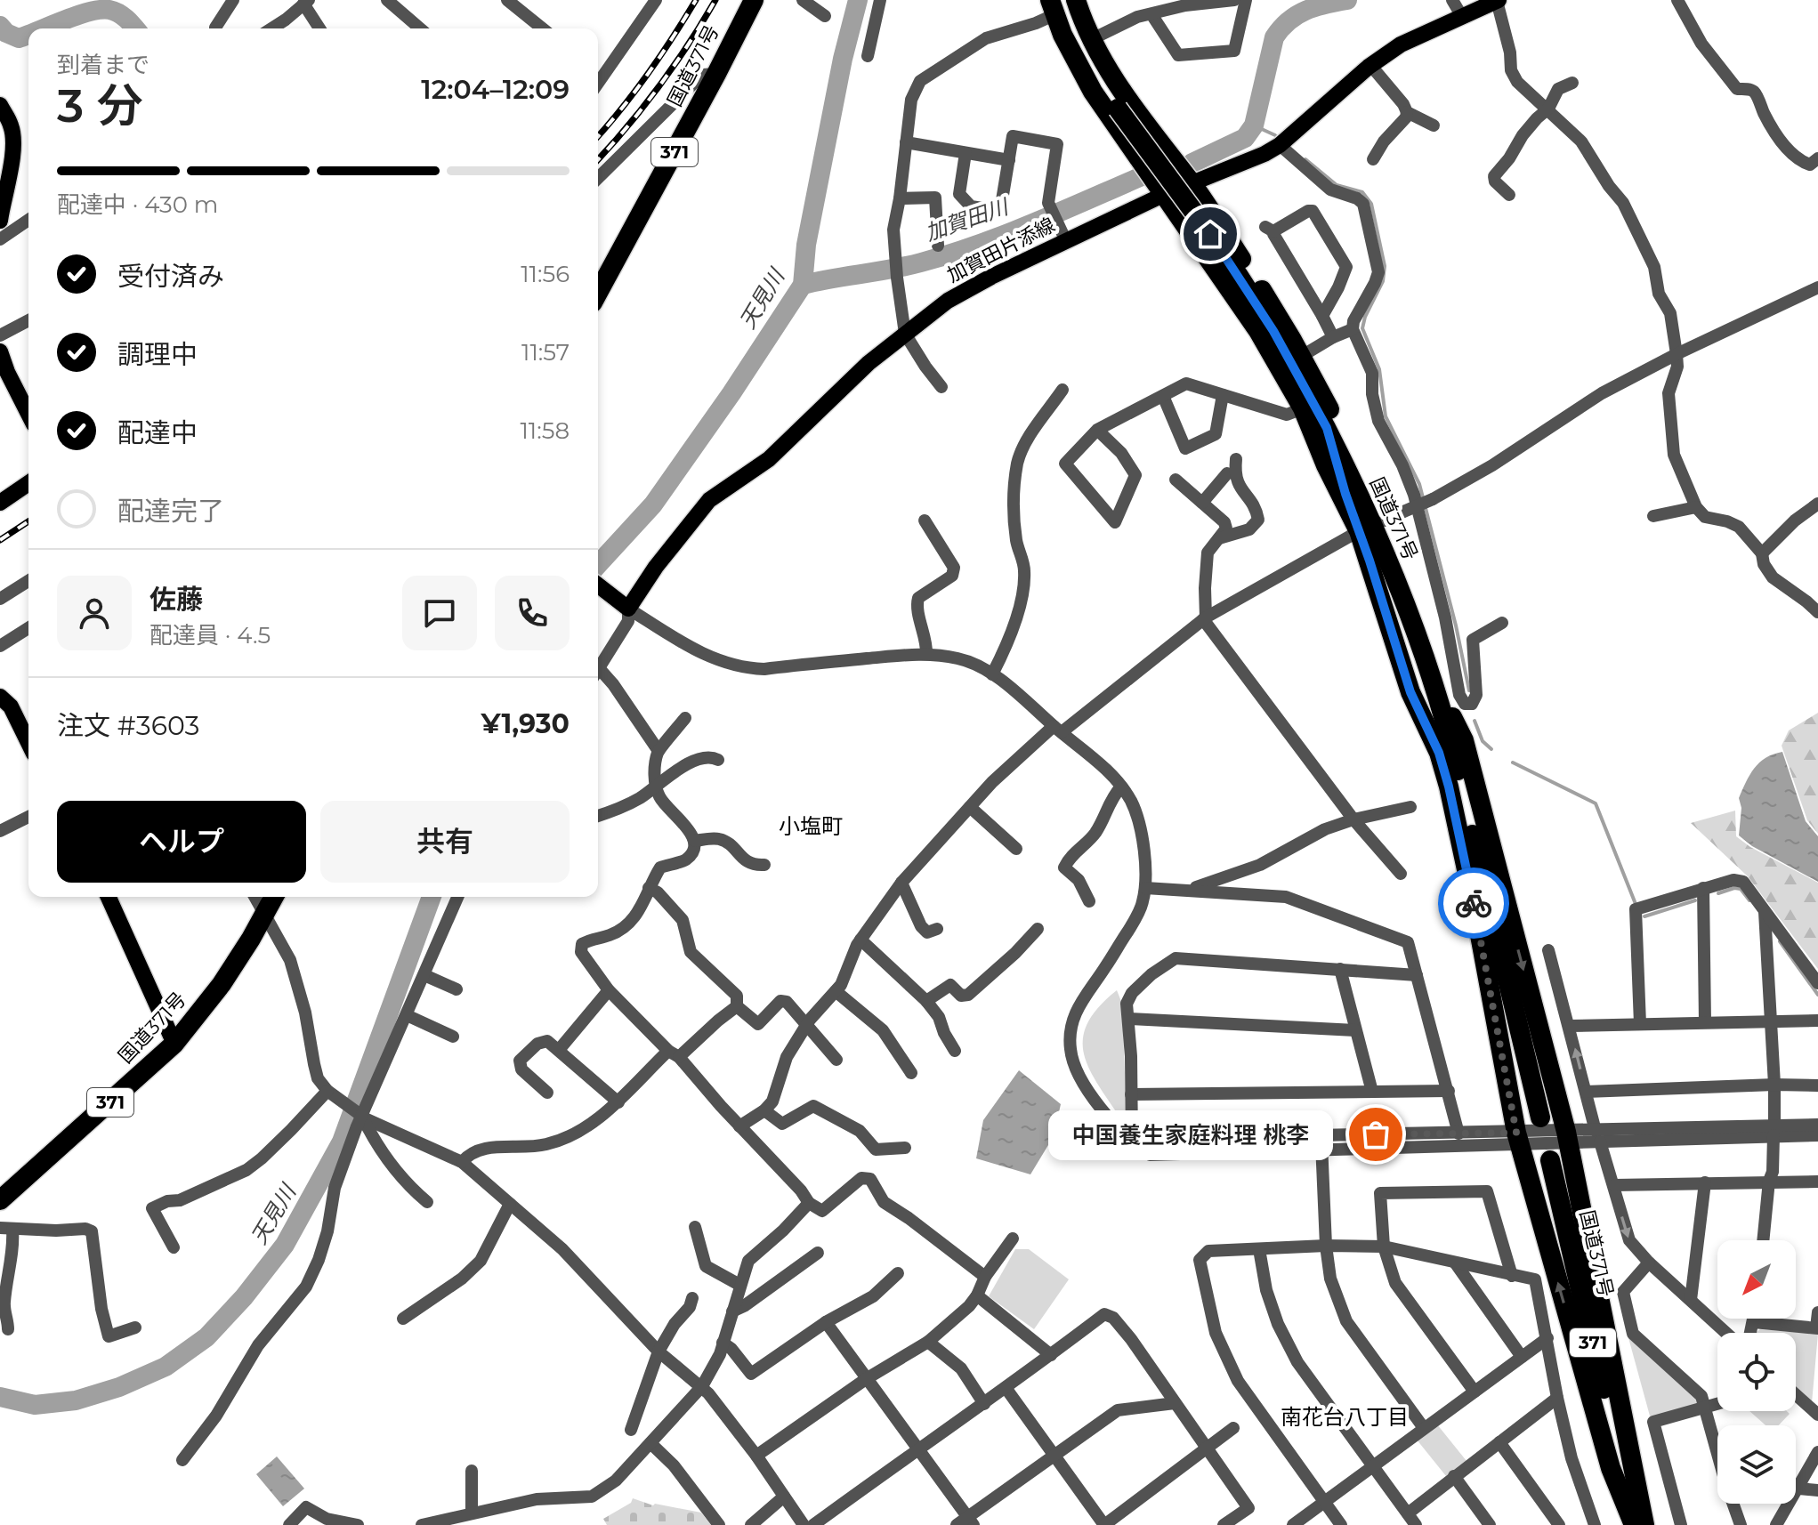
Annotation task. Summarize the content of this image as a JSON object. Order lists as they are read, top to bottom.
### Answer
{
  "streets": {
    "highway": ["国道371号", "371"],
    "main road": ["加賀田片添線"]
  },
  "crossings": [
    ["国道371号", "371"],
    ["371", "加賀田片添線"]
  ],
  "districts": ["小塩町", "南花台八丁目"],
  "water": ["加賀田川", "天見川"],
  "places": ["中国養生家庭料理 桃李"],
  "north": "bottom left",
  "page": {
    "heading": ["3 分", "到着まで", "12:04–12:09"],
    "panel": [
      "佐藤",
      "配達員 · 4.5",
      "注文 #3603",
      "¥1,930"
    ],
    "bar": "配達中 · 430 m",
    "list": [
      ["受付済み", "11:56"],
      ["調理中", "11:57"],
      ["配達中", "11:58"],
      "配達完了"
    ],
    "buttons": ["ヘルプ", "共有"],
    "bubble": "中国養生家庭料理 桃李"
  }
}
